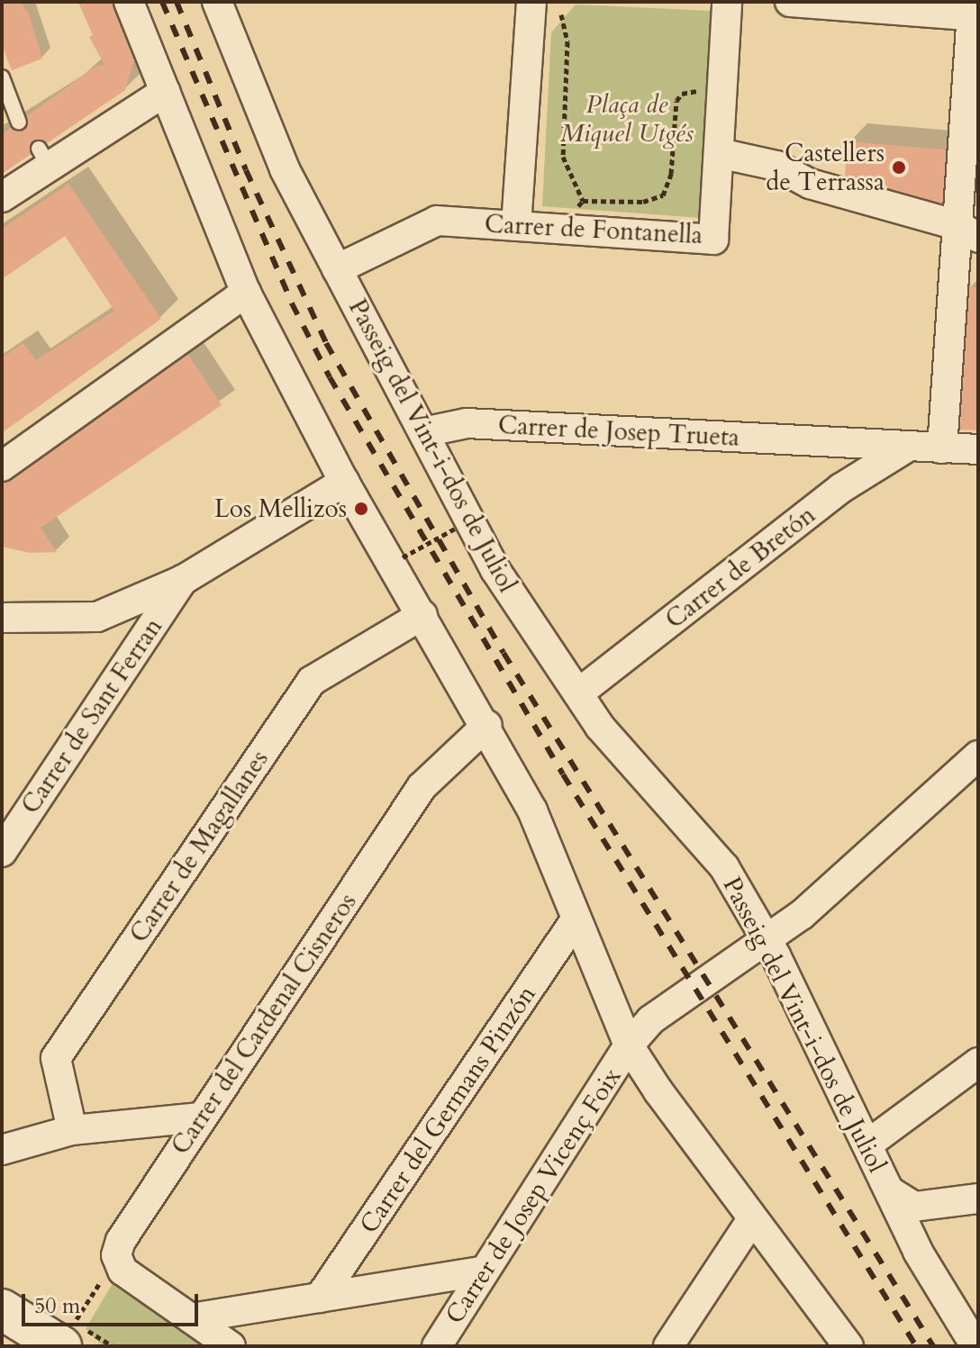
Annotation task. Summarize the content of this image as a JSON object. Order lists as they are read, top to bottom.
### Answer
{
  "streets": {
    "street": [
      "Carrer de Fontanella",
      "Carrer de Josep Trueta",
      "Passeig del Vint-i-dos de Juliol",
      "Carrer de Bretón",
      "Carrer de Sant Ferran",
      "Carrer de Magallanes",
      "Carrer del Cardenal Cisneros",
      "Carrer del Germans Pinzón",
      "Carrer de Josep Vicenç Foix"
    ]
  },
  "crossings": [
    ["Carrer de Fontanella", "Passeig del Vint-i-dos de Juliol"],
    ["Carrer de Josep Trueta", "Passeig del Vint-i-dos de Juliol"],
    ["Carrer de Josep Trueta", "Carrer de Bretón"],
    ["Passeig del Vint-i-dos de Juliol", "Carrer de Bretón"],
    ["Passeig del Vint-i-dos de Juliol", "Carrer de Josep Vicenç Foix"]
  ],
  "parks": ["Plaça de Miquel Utgés"],
  "places": ["Castellers de Terrassa", "Los Mellizos"],
  "scale_bar": "50 m"
}
